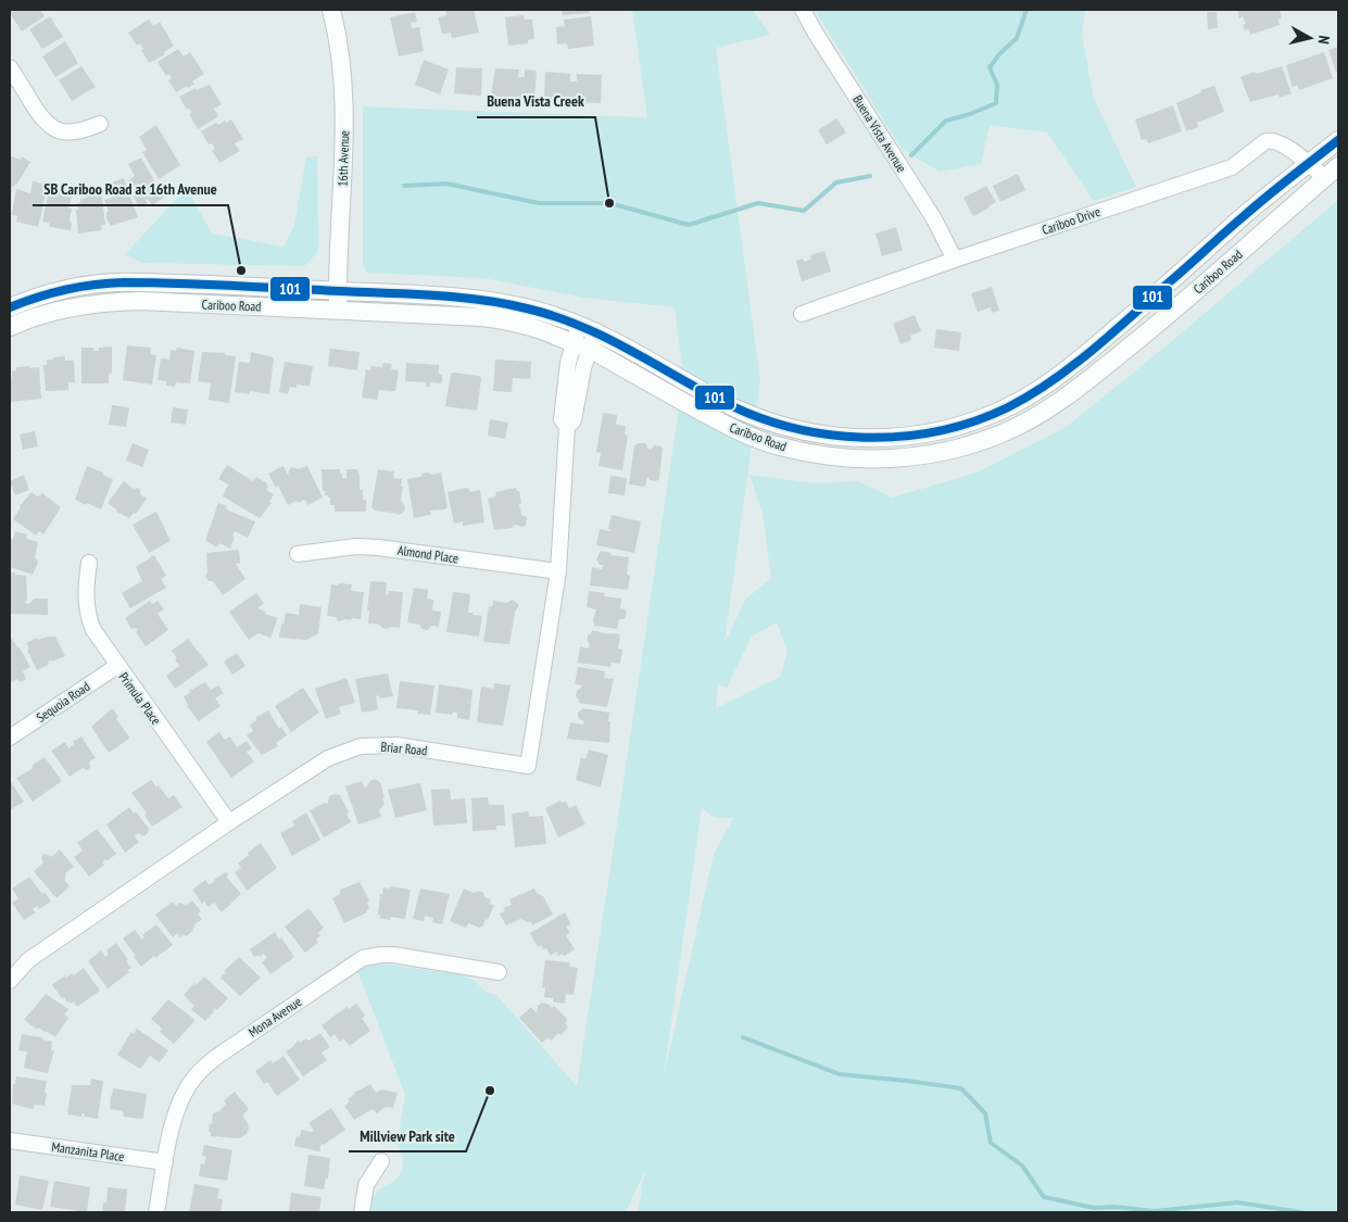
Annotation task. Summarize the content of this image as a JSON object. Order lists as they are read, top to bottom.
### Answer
{
  "streets": {
    "street": [
      "Buena Vista Avenue",
      "16th Avenue",
      "Cariboo Drive",
      "Cariboo Road",
      "Almond Place",
      "Primula Place",
      "Sequoia Road",
      "Briar Road",
      "Mona Avenue",
      "Manzanita Place"
    ]
  },
  "crossings": [
    ["Buena Vista Avenue", "Cariboo Drive"],
    ["16th Avenue", "Cariboo Road"],
    ["Cariboo Drive", "Cariboo Road"],
    ["Cariboo Road", "Briar Road"],
    ["Almond Place", "Briar Road"],
    ["Primula Place", "Sequoia Road"],
    ["Primula Place", "Briar Road"],
    ["Mona Avenue", "Manzanita Place"]
  ],
  "places": ["Buena Vista Creek", "SB Cariboo Road at 16th Avenue", "Millview Park site"],
  "lines": ["transit line 101"],
  "north": "right"
}
